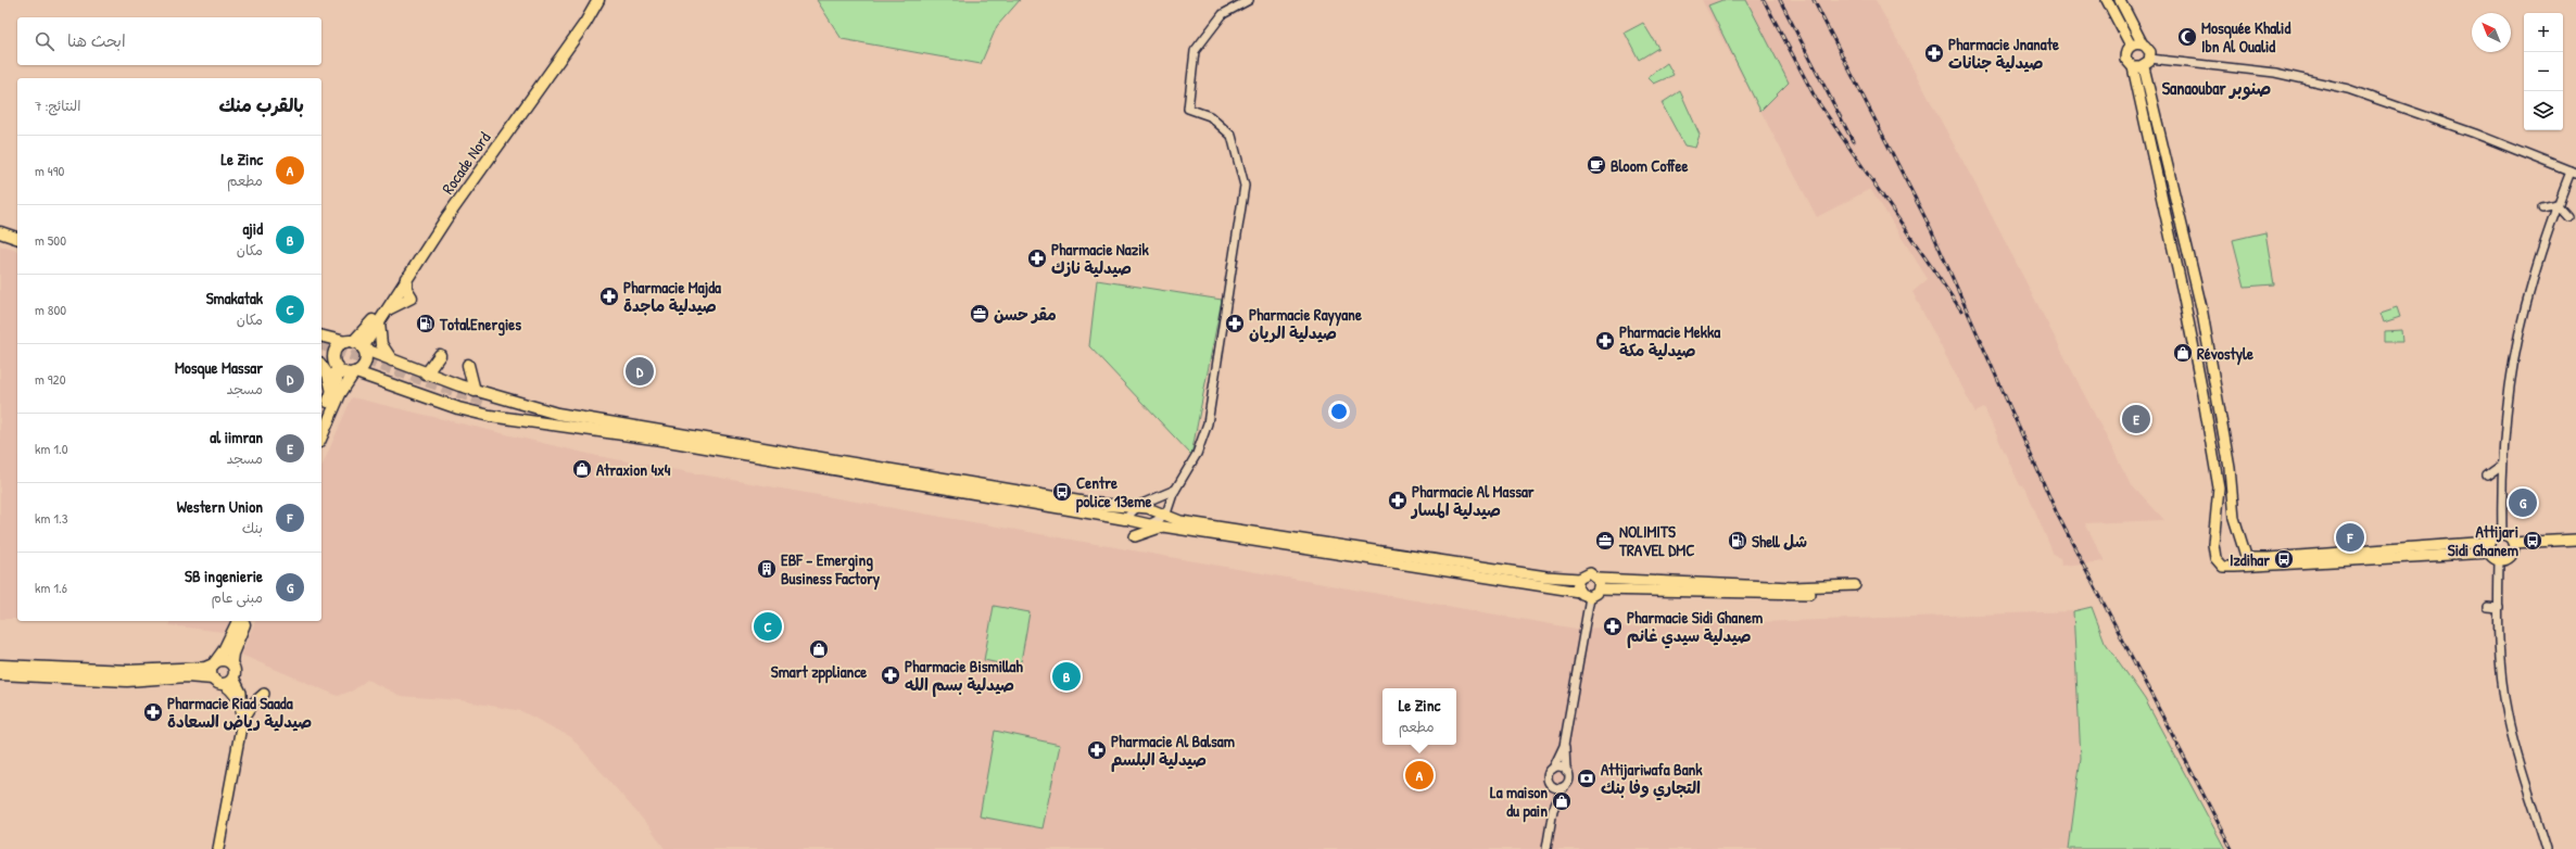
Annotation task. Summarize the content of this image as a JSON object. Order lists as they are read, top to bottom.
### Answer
{
  "streets": {
    "highway": ["Rocade Nord"]
  },
  "districts": ["Sanaoubar صنوبر"],
  "places": {
    "mosque": ["Mosquée Khalid Ibn Al Oualid"],
    "pharmacy": [
      "Pharmacie Jnanate صيدلية جنانات",
      "Pharmacie Nazik صيدلية نازك",
      "Pharmacie Majda صيدلية ماجدة",
      "Pharmacie Rayyane صيدلية الريان",
      "Pharmacie Mekka صيدلية مكة",
      "Pharmacie Al Massar صيدلية المسار",
      "Pharmacie Sidi Ghanem صيدلية سيدي غانم",
      "Pharmacie Bismillah صيدلية بسم الله",
      "Pharmacie Riad Saada صيدلية رياض السعادة",
      "Pharmacie Al Balsam صيدلية البلسم"
    ],
    "cafe": ["Bloom Coffee"],
    "office": ["مقر حسن", "NOLIMITS TRAVEL DMC"],
    "fuel station": ["TotalEnergies", "Shell شل"],
    "shop": [
      "Révostyle",
      "Atraxion 4x4",
      "Smart zppliance",
      "La maison du pain"
    ],
    "bus stop": ["Centre police 13eme", "Attijari Sidi Ghanem", "Izdihar"],
    "building": ["EBF - Emerging Business Factory"],
    "bank": ["Attijariwafa Bank التجاري وفا بنك"]
  },
  "north": "top left",
  "page": {
    "map_buttons": ["+", "−"],
    "search": "ابحث هنا",
    "heading": ["بالقرب منك", "النتائج: 7"],
    "list": [
      {
        "mark": "A",
        "name": "Le Zinc",
        "note": "مطعم",
        "value": "490 m"
      },
      {
        "mark": "B",
        "name": "ajid",
        "note": "مكان",
        "value": "500 m"
      },
      {
        "mark": "C",
        "name": "Smakatak",
        "note": "مكان",
        "value": "800 m"
      },
      {
        "mark": "D",
        "name": "Mosque Massar",
        "note": "مسجد",
        "value": "920 m"
      },
      {
        "mark": "E",
        "name": "al iimran",
        "note": "مسجد",
        "value": "1.0 km"
      },
      {
        "mark": "F",
        "name": "Western Union",
        "note": "بنك",
        "value": "1.3 km"
      },
      {
        "mark": "G",
        "name": "SB ingenierie",
        "note": "مبنى عام",
        "value": "1.6 km"
      }
    ],
    "pins": [
      "D",
      "E",
      "G",
      "F",
      "C",
      "B",
      "A"
    ],
    "popup": ["Le Zinc", "مطعم"]
  }
}
